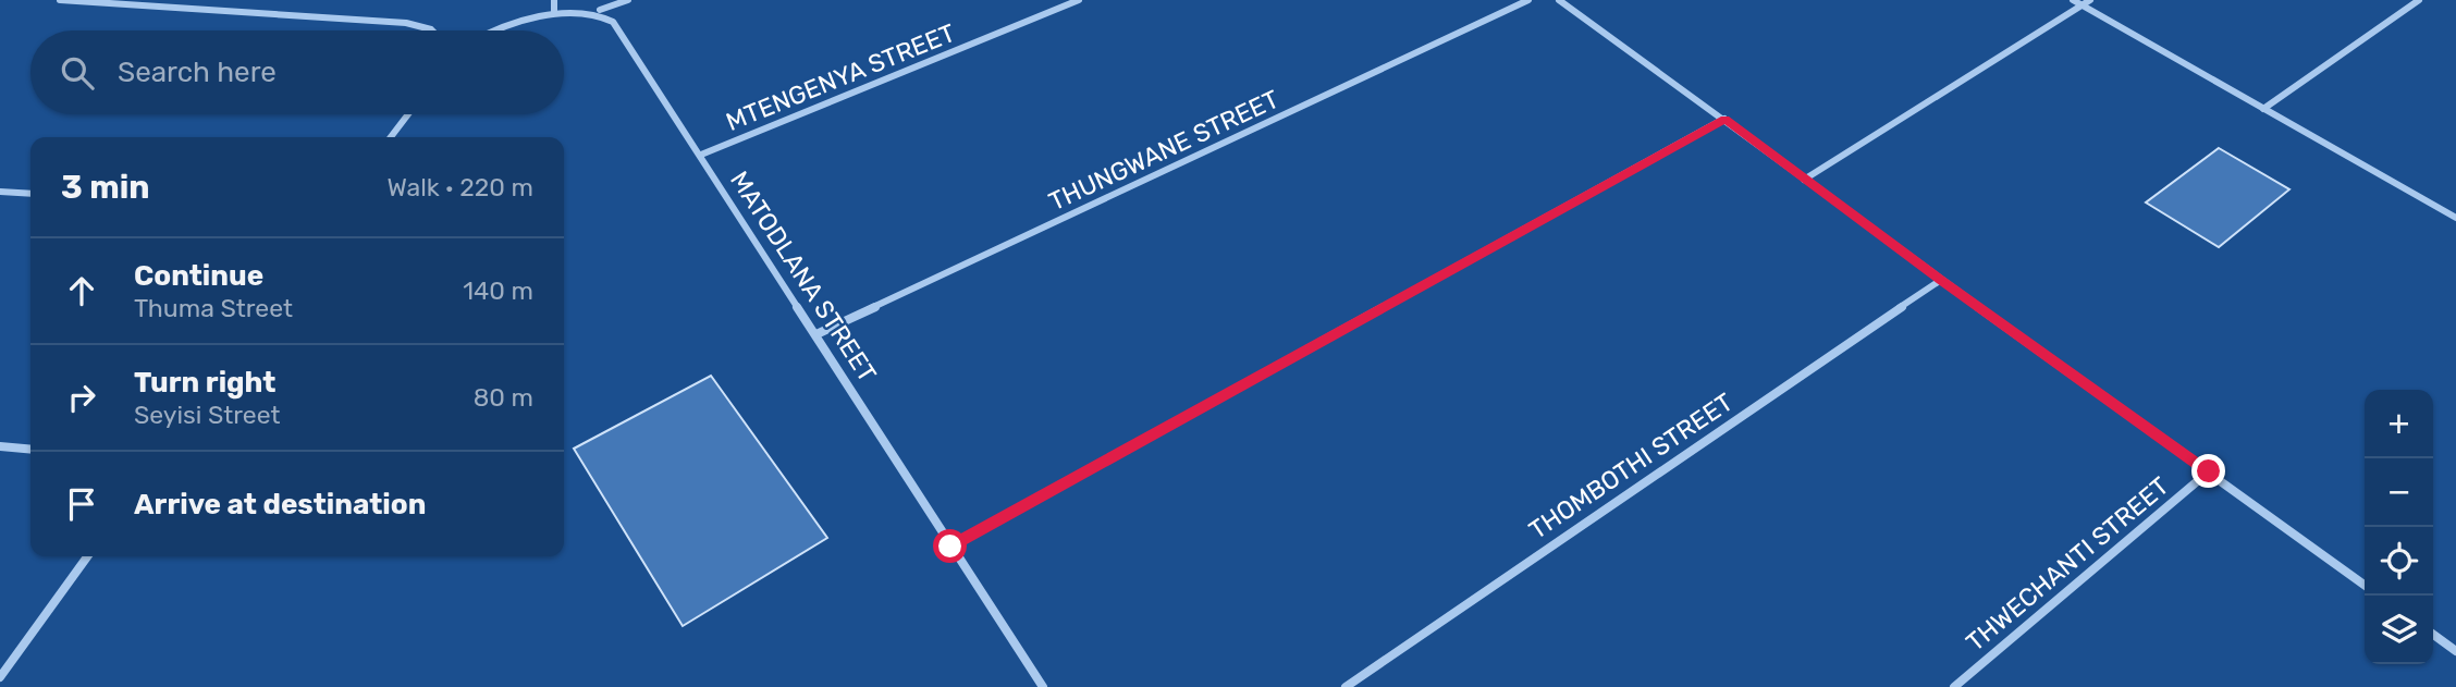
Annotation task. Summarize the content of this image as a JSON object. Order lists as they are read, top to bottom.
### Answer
{
  "streets": {
    "street": [
      "MTENGENYA STREET",
      "THUNGWANE STREET",
      "MATODLANA STREET",
      "THOMBOTHI STREET",
      "THWECHANTI STREET"
    ]
  },
  "crossings": [
    ["MTENGENYA STREET", "MATODLANA STREET"],
    ["THUNGWANE STREET", "MATODLANA STREET"]
  ],
  "page": {
    "search": "Search here",
    "heading": ["3 min", "Walk · 220 m"],
    "list": [
      ["Continue", "Thuma Street", "140 m"],
      ["Turn right", "Seyisi Street", "80 m"],
      "Arrive at destination"
    ],
    "map_buttons": ["+", "−"]
  }
}
